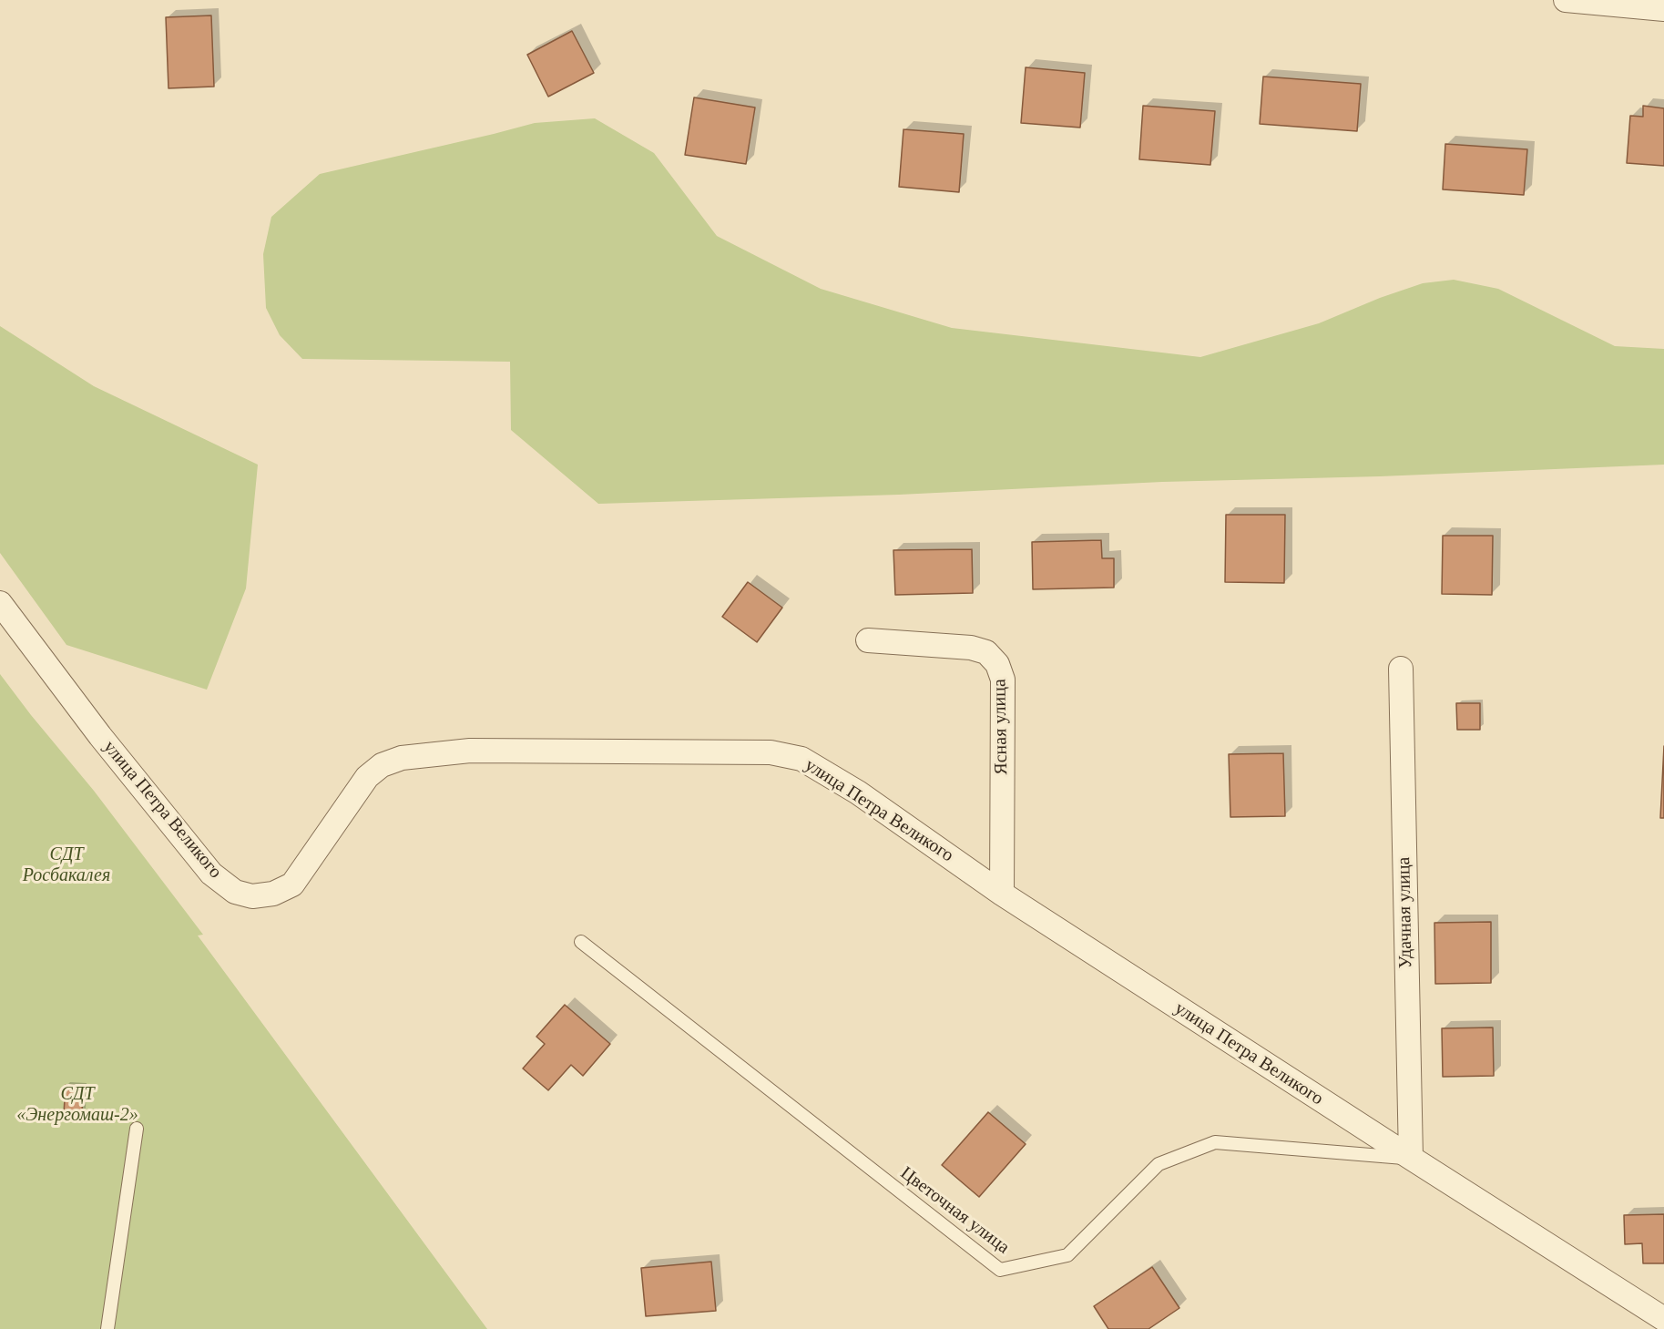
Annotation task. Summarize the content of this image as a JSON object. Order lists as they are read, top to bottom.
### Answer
{
  "streets": {
    "street": ["Ясная улица", "улица Петра Великого", "Удачная улица"],
    "lane": ["Цветочная улица"]
  },
  "crossings": [
    ["Ясная улица", "улица Петра Великого"],
    ["улица Петра Великого", "Удачная улица"],
    ["улица Петра Великого", "Цветочная улица"],
    ["Удачная улица", "Цветочная улица"]
  ],
  "parks": ["СДТ Росбакалея", "СДТ «Энергомаш-2»"]
}
